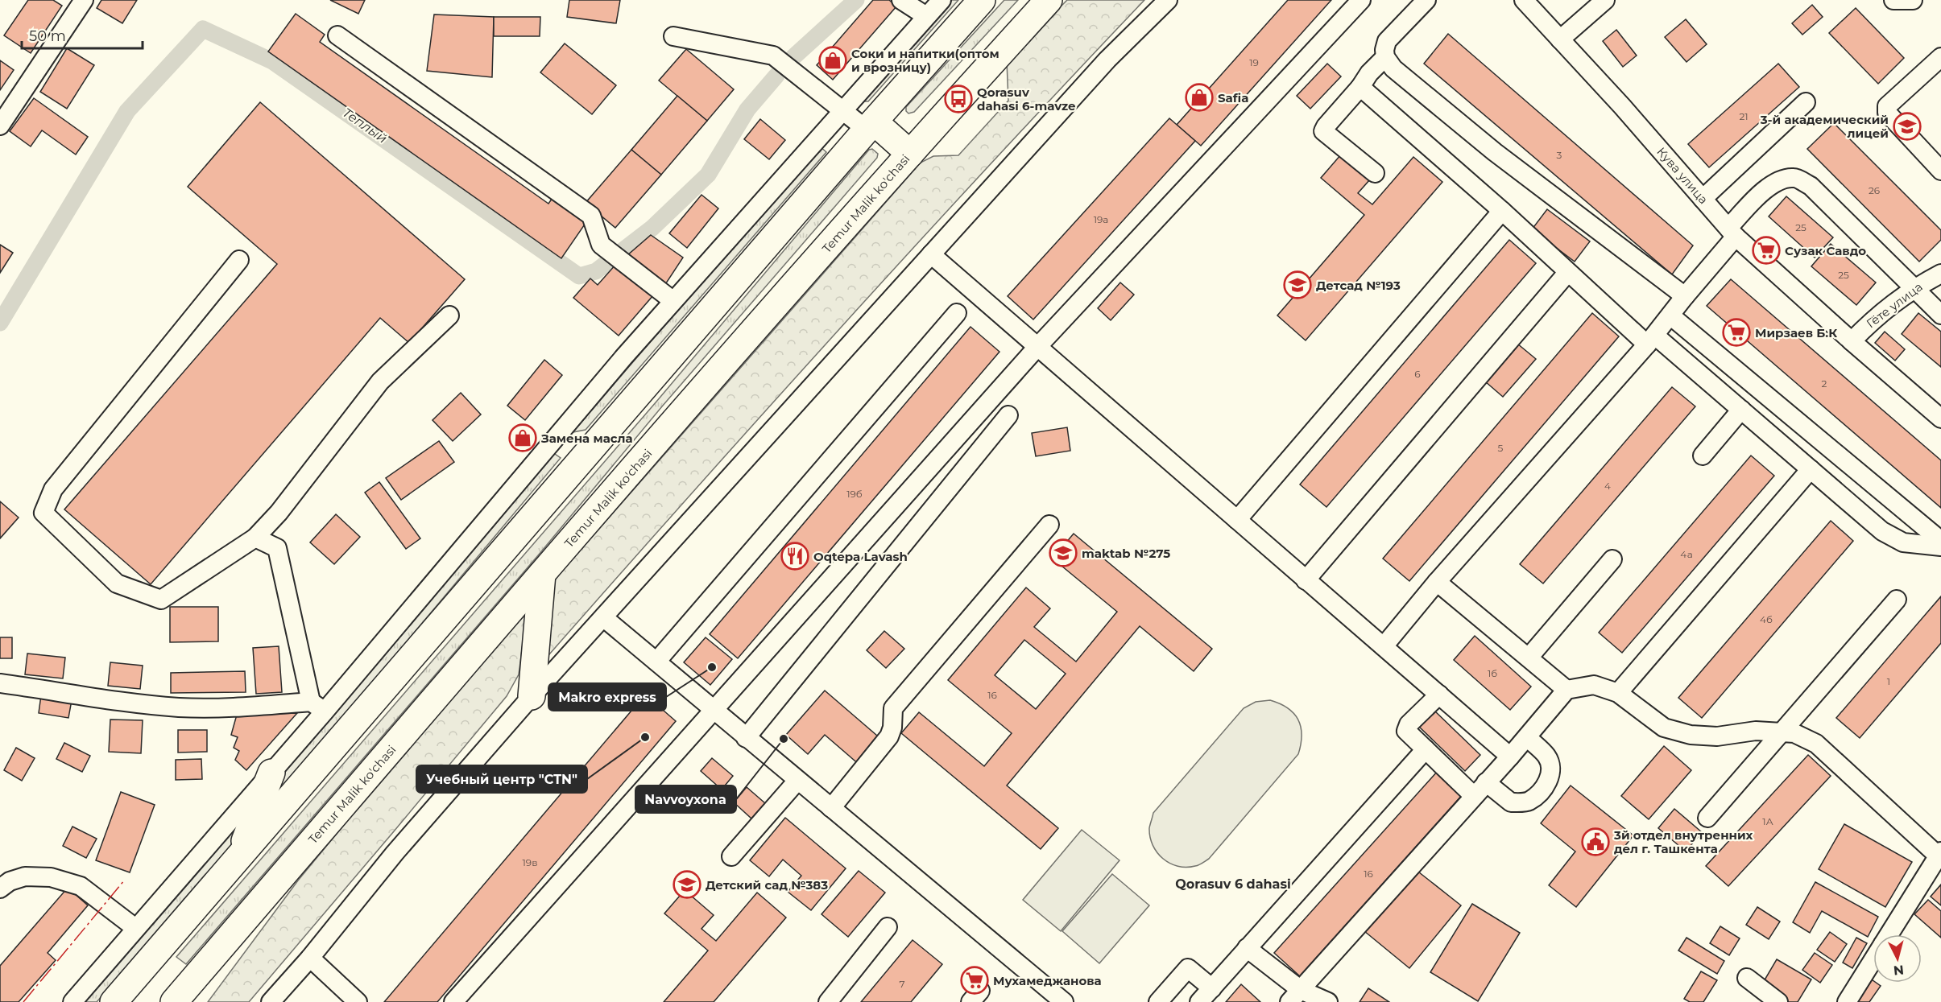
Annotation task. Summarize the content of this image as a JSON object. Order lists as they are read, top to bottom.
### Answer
{
  "streets": {
    "highway": ["Temur Malik ko'chasi"],
    "street": ["Кува улица", "Гёте улица"]
  },
  "crossings": [
    ["Кува улица", "Гёте улица"]
  ],
  "districts": ["Qorasuv 6 dahasi"],
  "water": ["Теплый"],
  "places": {
    "shop": ["Соки и напитки(оптом и врозницу)", "Safia", "Замена масла"],
    "bus stop": ["Qorasuv dahasi 6-mavze"],
    "school or university": [
      "3-й академический лицей",
      "Детсад №193",
      "maktab №275",
      "Детский сад №383"
    ],
    "supermarket": ["Сузак Савдо", "Мирзаев Б.К", "Мухамеджанова"],
    "restaurant": ["Oqtepa Lavash"],
    "other": ["Makro express", "Учебный центр \"CTN\"", "Navvoyxona"],
    "public building": ["3й отдел внутренних дел г. Ташкента"]
  },
  "house_numbers": [
    "19",
    "21",
    "3",
    "26",
    "19а",
    "25",
    "25",
    "6",
    "2",
    "5",
    "4",
    "19б",
    "4а",
    "4б",
    "1б",
    "1",
    "16",
    "1А",
    "19в",
    "16",
    "7"
  ],
  "scale_bar": "50 m",
  "north": "bottom"
}
